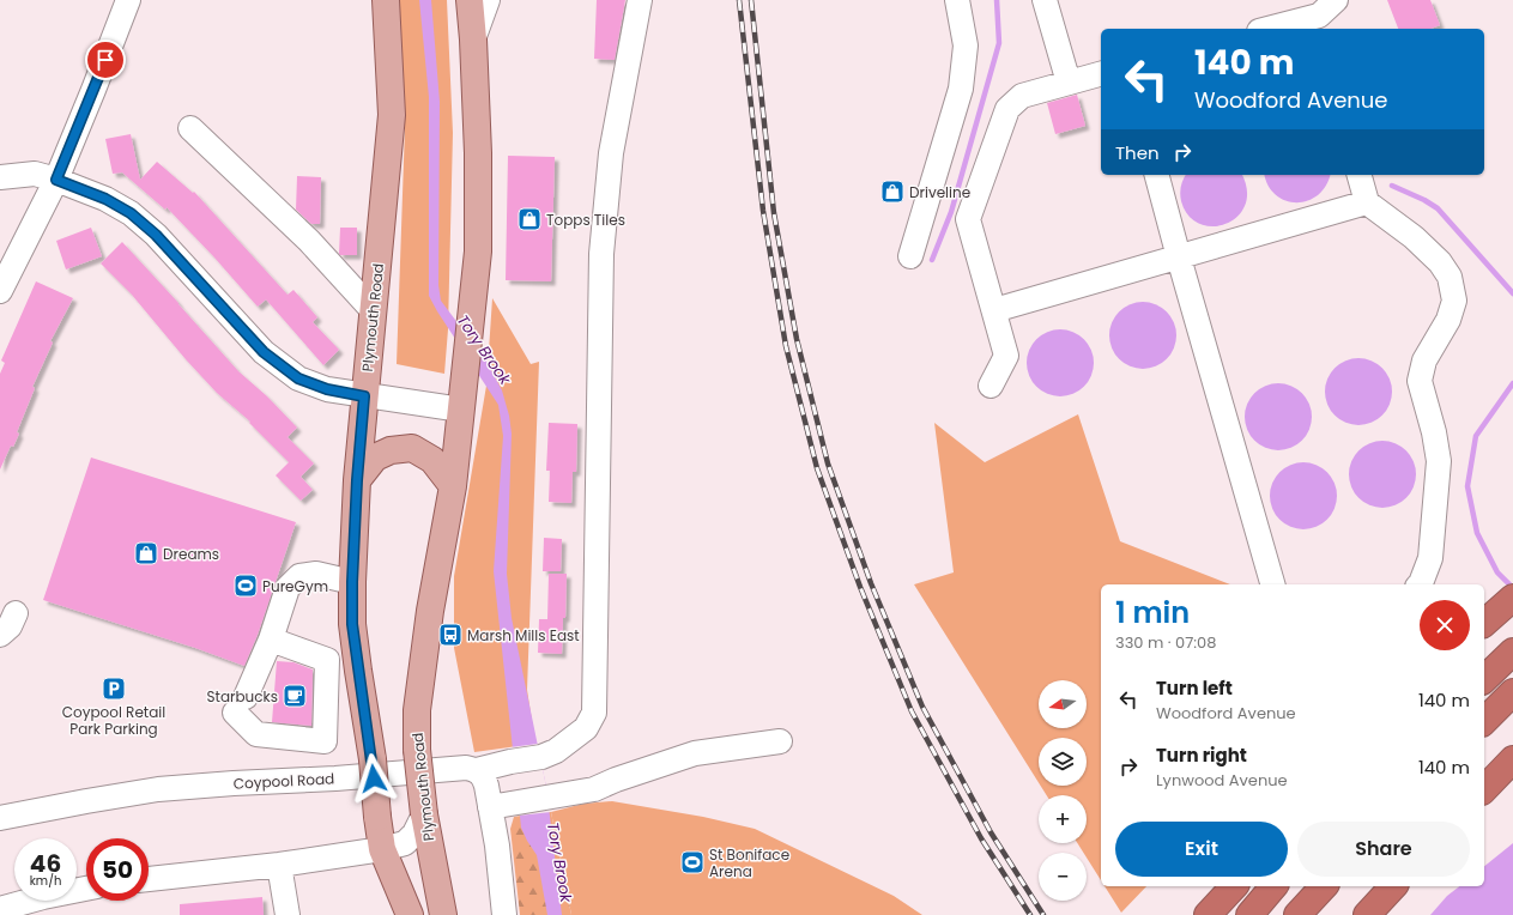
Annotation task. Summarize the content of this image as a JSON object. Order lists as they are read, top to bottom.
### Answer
{
  "streets": {
    "main road": ["Plymouth Road"],
    "street": ["Coypool Road"]
  },
  "water": ["Tory Brook"],
  "places": {
    "shop": ["Driveline", "Topps Tiles", "Dreams"],
    "sports": ["PureGym", "St Boniface Arena"],
    "bus stop": ["Marsh Mills East"],
    "parking": ["Coypool Retail Park Parking"],
    "cafe": ["Starbucks"]
  },
  "north": "left",
  "page": {
    "turn": ["140 m", "Woodford Avenue"],
    "then": "Then",
    "heading": ["1 min", "330 m · 07:08"],
    "list": [
      {
        "name": "Turn left",
        "note": "Woodford Avenue",
        "value": "140 m"
      },
      {
        "name": "Turn right",
        "note": "Lynwood Avenue",
        "value": "140 m"
      }
    ],
    "map_buttons": ["+", "−"],
    "buttons": ["Exit", "Share"],
    "speed": "46 km/h",
    "limit": "50"
  }
}
